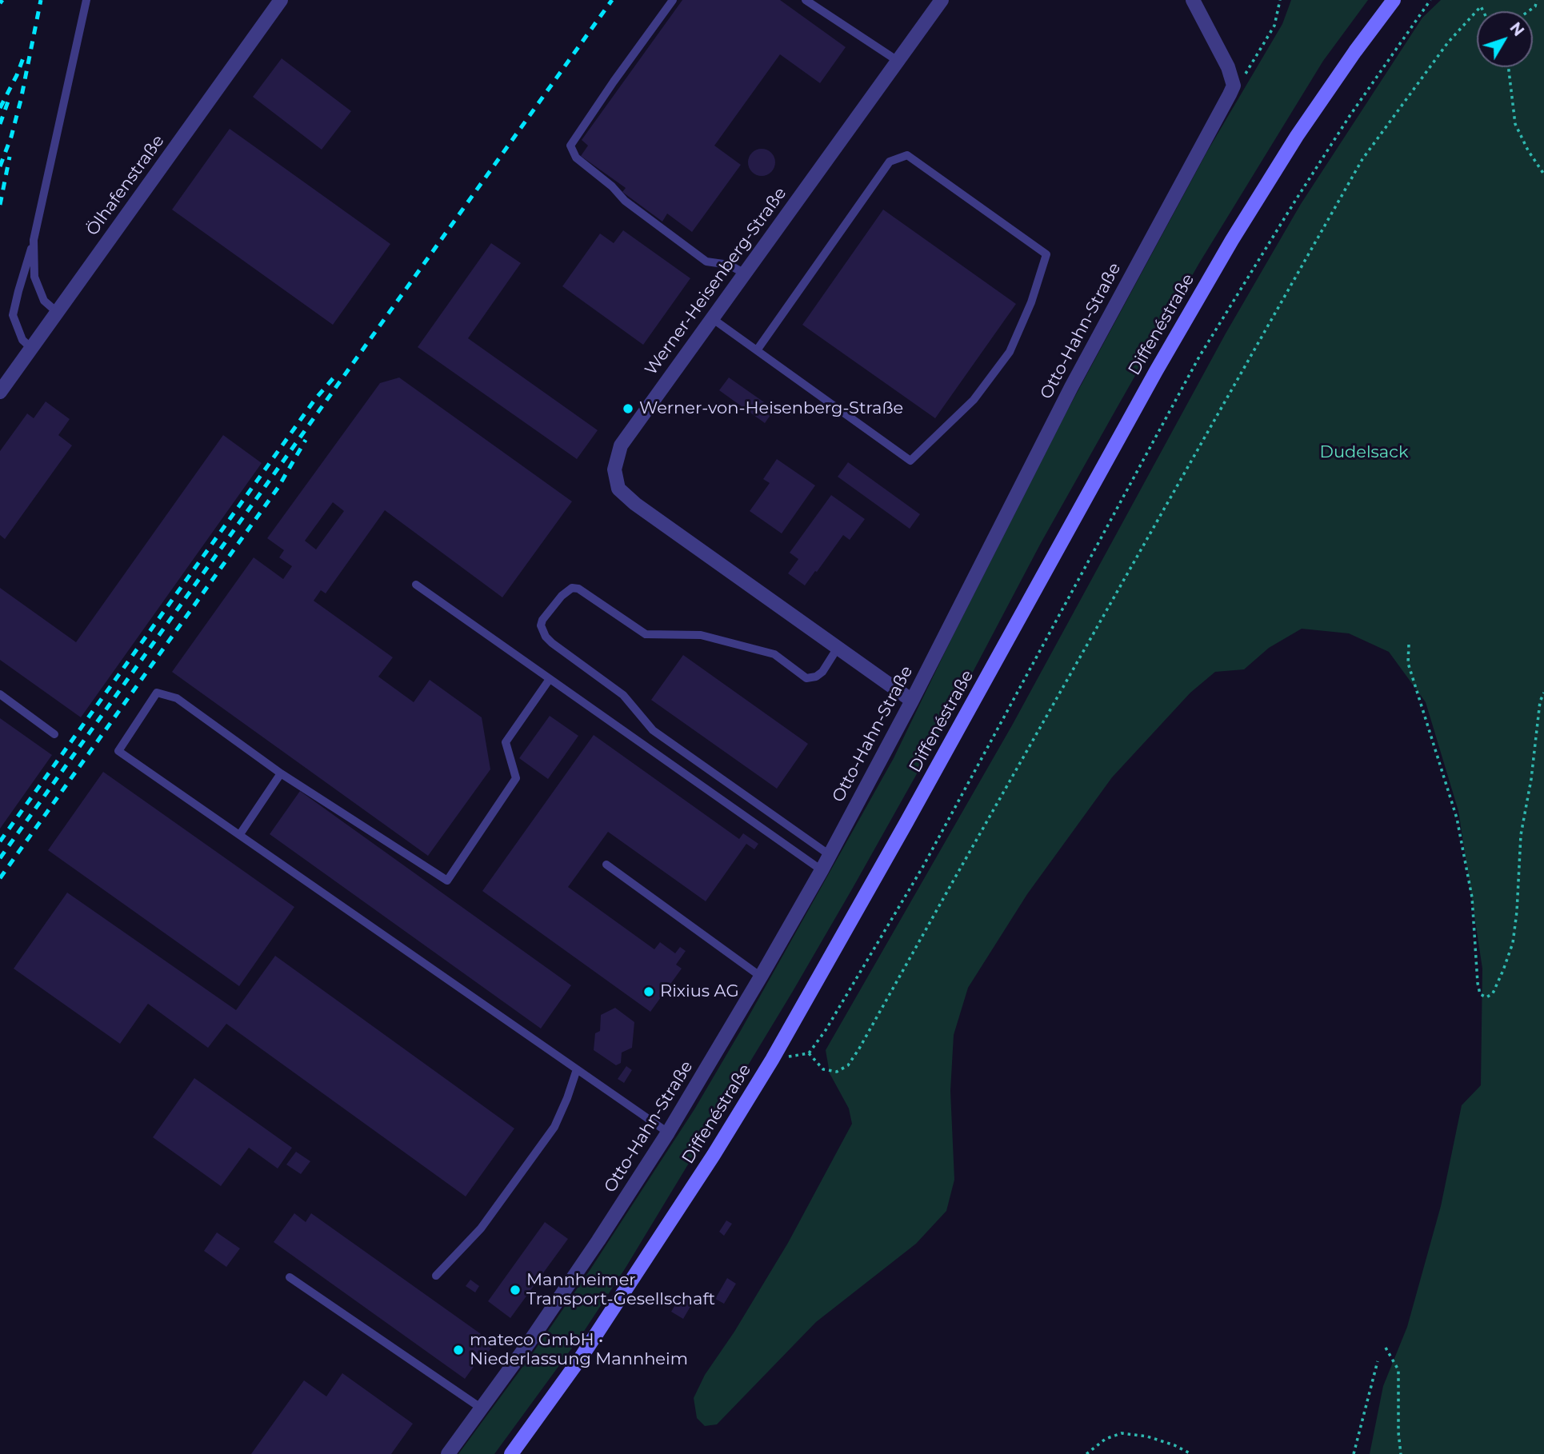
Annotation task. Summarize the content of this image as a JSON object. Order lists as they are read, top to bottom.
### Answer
{
  "streets": {
    "main road": ["Diffenéstraße"],
    "street": ["Ölhafenstraße", "Werner-Heisenberg-Straße", "Otto-Hahn-Straße"]
  },
  "crossings": [
    ["Werner-Heisenberg-Straße", "Otto-Hahn-Straße"]
  ],
  "parks": ["Dudelsack"],
  "places": [
    "Werner-von-Heisenberg-Straße",
    "Rixius AG",
    "Mannheimer Transport-Gesellschaft",
    "mateco GmbH • Niederlassung Mannheim"
  ],
  "north": "top right"
}
